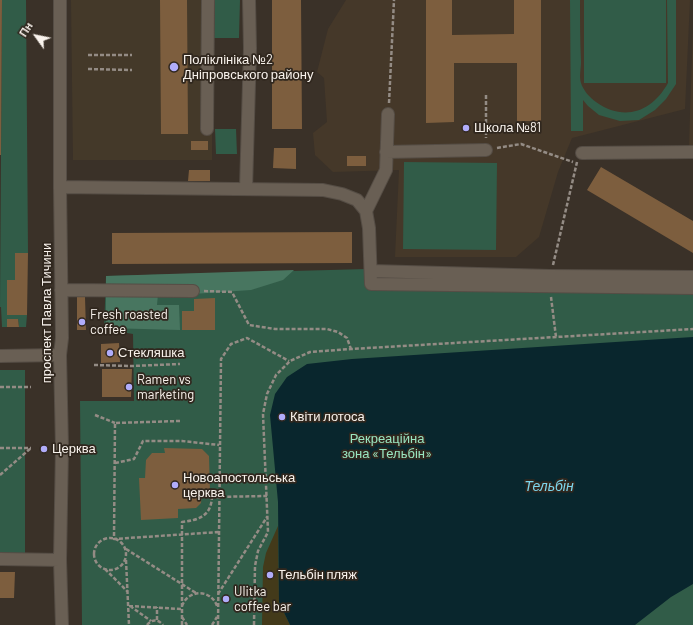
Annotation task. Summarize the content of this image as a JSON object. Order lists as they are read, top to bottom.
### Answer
{
  "streets": {
    "street": ["проспект Павла Тичини"]
  },
  "water": ["Тельбін"],
  "parks": ["Рекреаційна зона «Тельбін»"],
  "places": [
    "Поліклініка №2 Дніпровського району",
    "Школа №81",
    "Fresh roasted coffee",
    "Стекляшка",
    "Ramen vs marketing",
    "Квіти лотоса",
    "Церква",
    "Новоапостольська церква",
    "Тельбін пляж",
    "Ulitka coffee bar"
  ],
  "north": "top left"
}
